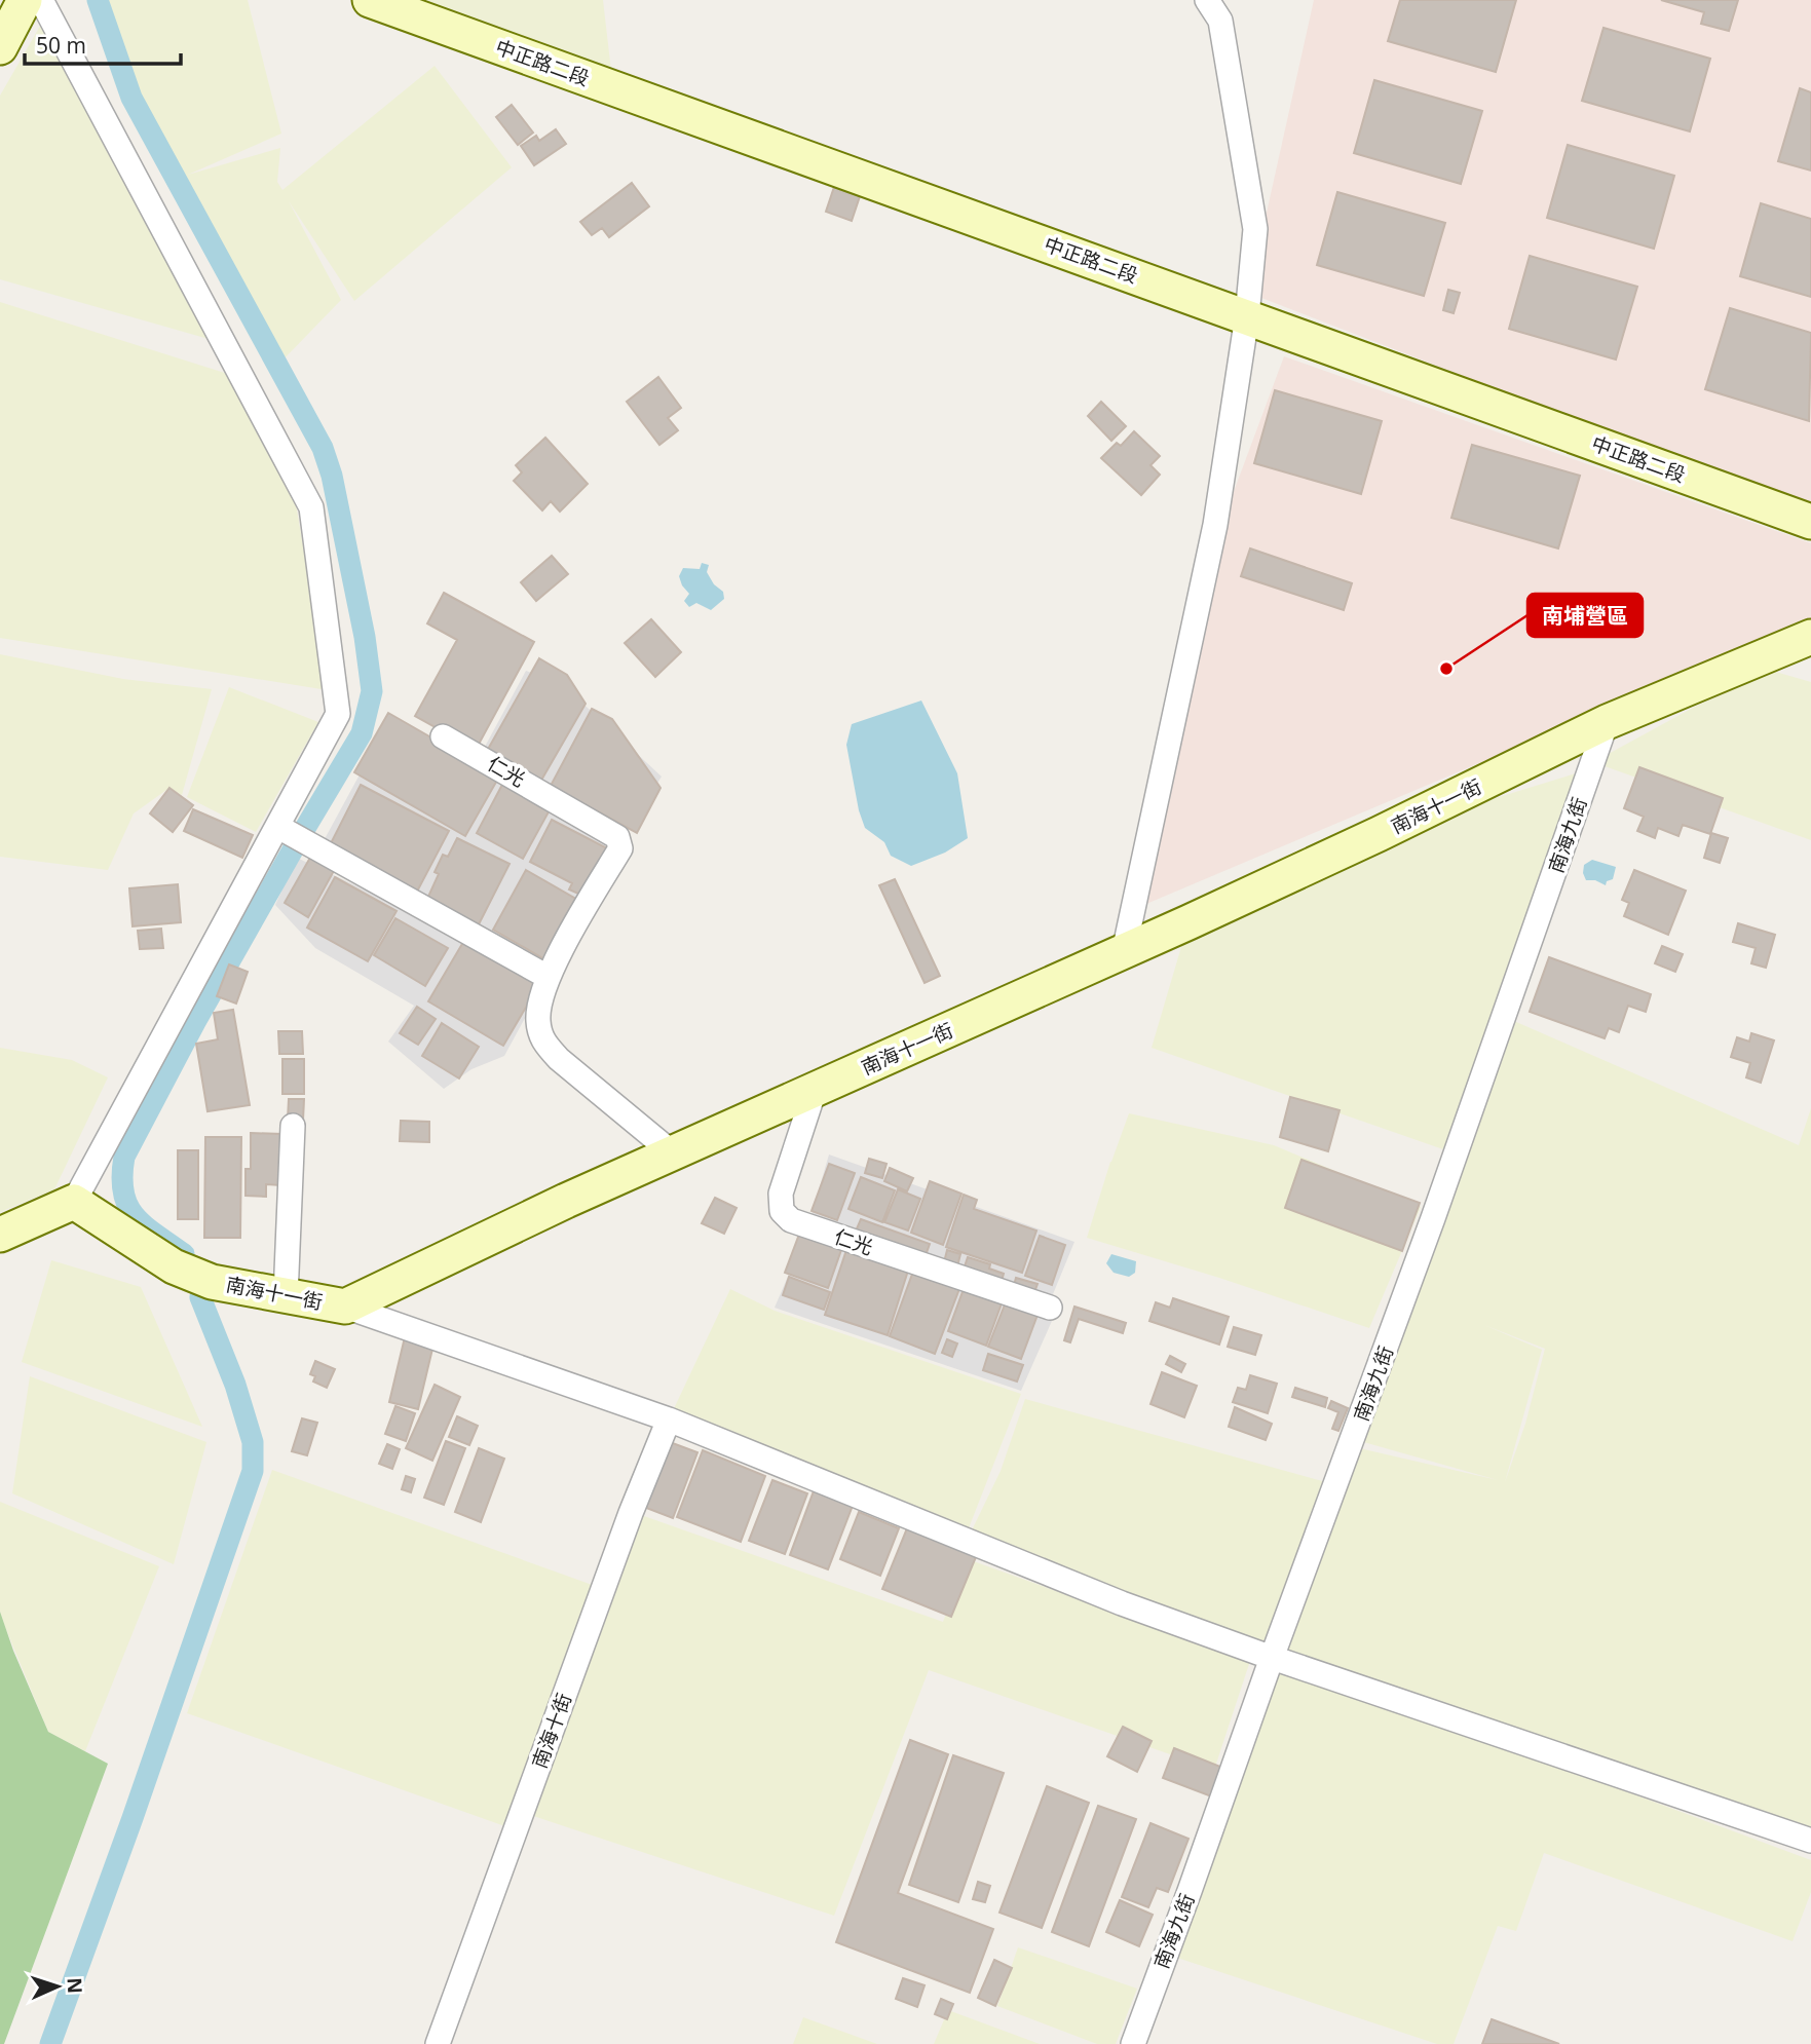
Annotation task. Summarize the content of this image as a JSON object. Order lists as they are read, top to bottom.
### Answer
{
  "streets": {
    "street": [
      "中正路二段",
      "仁光",
      "南海十一街",
      "南海九街",
      "南海十街"
    ]
  },
  "crossings": [
    ["仁光", "南海十一街"],
    ["南海十一街", "南海九街"]
  ],
  "places": ["南埔營區"],
  "scale_bar": "50 m",
  "north": "right"
}
